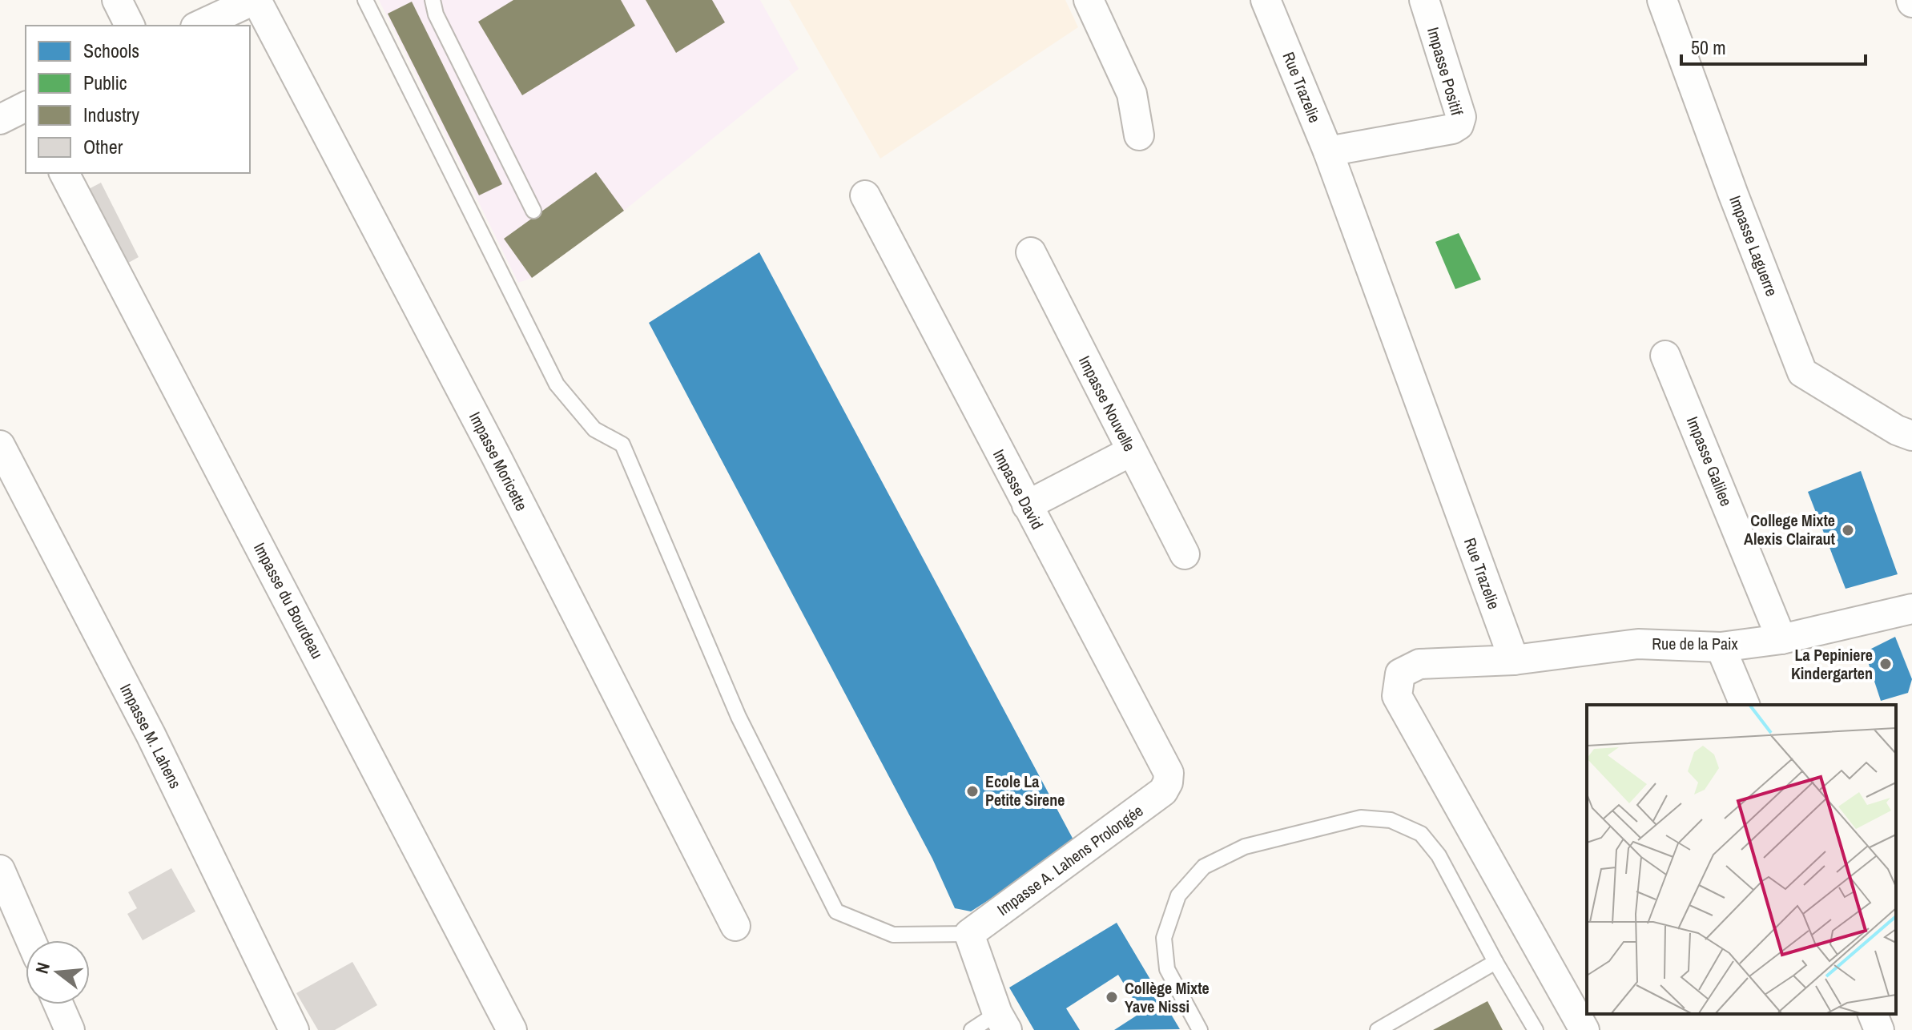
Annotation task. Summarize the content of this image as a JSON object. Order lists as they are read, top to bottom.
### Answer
{
  "streets": {
    "street": [
      "Impasse Positif",
      "Rue Trazelie",
      "Impasse Laguerre",
      "Impasse Nouvelle",
      "Impasse Moricette",
      "Impasse Galilee",
      "Impasse David",
      "Impasse du Bourdeau",
      "Rue de la Paix",
      "Impasse M. Lahens",
      "Impasse A. Lahens Prolongée"
    ]
  },
  "crossings": [
    ["Impasse Positif", "Rue Trazelie"],
    ["Rue Trazelie", "Rue de la Paix"],
    ["Impasse Galilee", "Rue de la Paix"],
    ["Impasse David", "Impasse A. Lahens Prolongée"]
  ],
  "places": [
    "College Mixte Alexis Clairaut",
    "La Pepiniere Kindergarten",
    "Ecole La Petite Sirene",
    "Collège Mixte Yave Nissi"
  ],
  "legend": [
    "Schools",
    "Public",
    "Industry",
    "Other"
  ],
  "scale_bar": "50 m",
  "north": "left"
}
